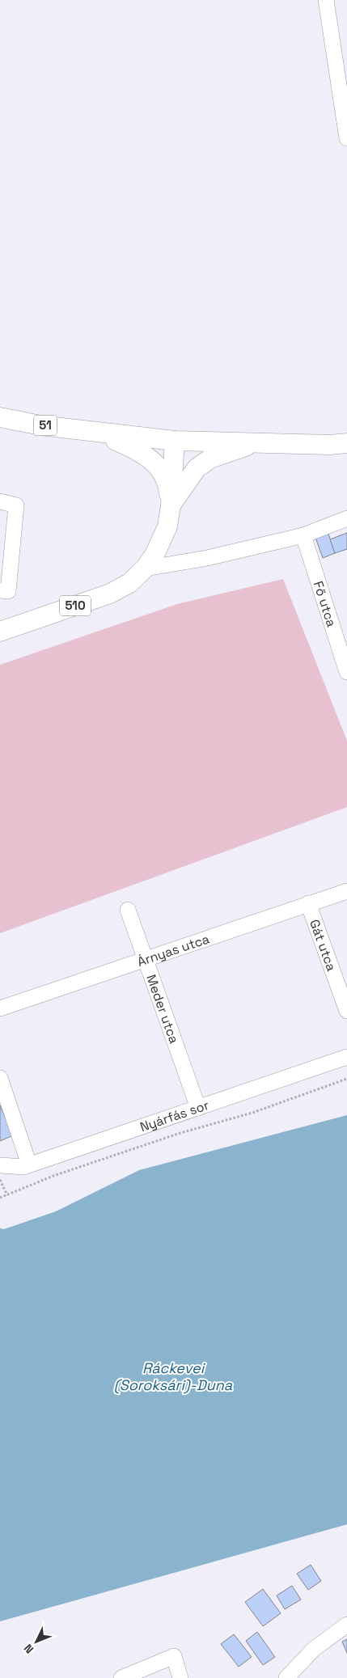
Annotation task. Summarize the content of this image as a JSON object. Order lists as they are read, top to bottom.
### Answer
{
  "streets": {
    "main road": ["51", "510"],
    "street": [
      "Fő utca",
      "Gát utca",
      "Árnyas utca",
      "Meder utca",
      "Nyárfás sor"
    ]
  },
  "crossings": [
    ["51", "510"],
    ["Gát utca", "Árnyas utca"],
    ["Árnyas utca", "Meder utca"],
    ["Meder utca", "Nyárfás sor"]
  ],
  "water": ["Ráckevei (Soroksári)-Duna"],
  "north": "bottom left"
}
